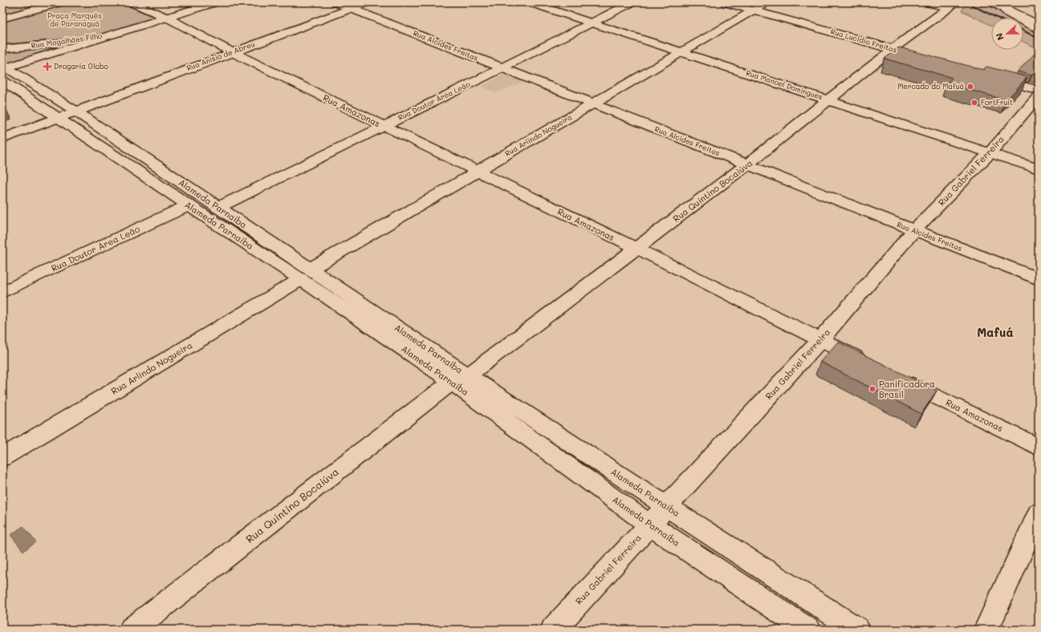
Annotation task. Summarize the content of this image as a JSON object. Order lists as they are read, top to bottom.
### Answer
{
  "streets": {
    "street": [
      "Rua Magalhães Filho",
      "Rua Lucidio Freitas",
      "Rua Alcides Freitas",
      "Rua Anísio de Abreu",
      "Rua Manoel Domingues",
      "Rua Doutor Área Leão",
      "Rua Amazonas",
      "Rua Arlindo Nogueira",
      "Rua Gabriel Ferreira",
      "Rua Quintino Bocaiúva",
      "Alameda Parnaíba",
      "Alameda Parnaiba",
      "Rua Doutor Area Leão"
    ]
  },
  "crossings": [
    ["Rua Magalhães Filho", "Rua Amazonas"],
    ["Rua Magalhães Filho", "Alameda Parnaíba"],
    ["Rua Lucidio Freitas", "Rua Arlindo Nogueira"],
    ["Rua Lucidio Freitas", "Rua Quintino Bocaiúva"],
    ["Rua Alcides Freitas", "Rua Anísio de Abreu"],
    ["Rua Alcides Freitas", "Rua Doutor Área Leão"],
    ["Rua Alcides Freitas", "Rua Arlindo Nogueira"],
    ["Rua Alcides Freitas", "Rua Gabriel Ferreira"],
    ["Rua Alcides Freitas", "Rua Quintino Bocaiúva"],
    ["Rua Anísio de Abreu", "Rua Amazonas"],
    ["Rua Anísio de Abreu", "Alameda Parnaíba"],
    ["Rua Anísio de Abreu", "Alameda Parnaiba"],
    ["Rua Manoel Domingues", "Rua Doutor Área Leão"],
    ["Rua Manoel Domingues", "Rua Arlindo Nogueira"],
    ["Rua Manoel Domingues", "Rua Gabriel Ferreira"],
    ["Rua Manoel Domingues", "Rua Quintino Bocaiúva"],
    ["Rua Doutor Área Leão", "Rua Amazonas"],
    ["Rua Doutor Área Leão", "Alameda Parnaíba"],
    ["Rua Amazonas", "Rua Arlindo Nogueira"],
    ["Rua Amazonas", "Rua Gabriel Ferreira"],
    ["Rua Amazonas", "Rua Quintino Bocaiúva"],
    ["Rua Arlindo Nogueira", "Alameda Parnaíba"],
    ["Rua Arlindo Nogueira", "Alameda Parnaiba"],
    ["Rua Gabriel Ferreira", "Alameda Parnaíba"],
    ["Rua Gabriel Ferreira", "Alameda Parnaiba"],
    ["Rua Quintino Bocaiúva", "Alameda Parnaíba"],
    ["Rua Quintino Bocaiúva", "Alameda Parnaiba"],
    ["Alameda Parnaíba", "Alameda Parnaiba"],
    ["Alameda Parnaiba", "Rua Doutor Area Leão"]
  ],
  "districts": ["Mafuá"],
  "parks": ["Praça Marquês de Paranaguá"],
  "places": {
    "health": ["Drogaria Globo"],
    "other": ["Mercado do Mafuá", "FortFruit", "Panificadora Brasil"]
  },
  "north": "left"
}
